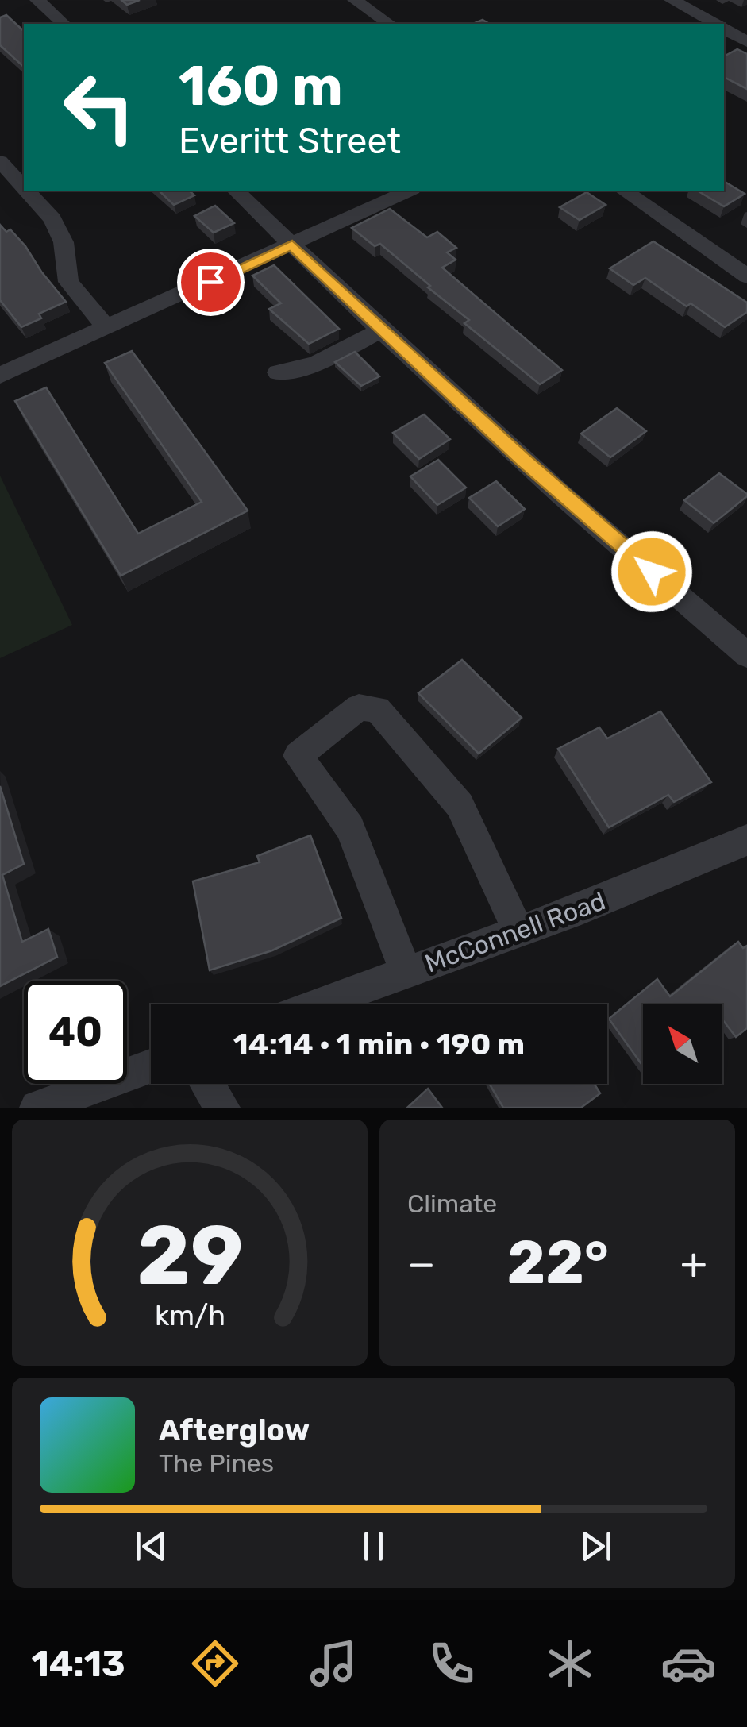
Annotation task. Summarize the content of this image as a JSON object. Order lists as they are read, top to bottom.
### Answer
{
  "streets": {
    "street": ["McConnell Road"]
  },
  "north": "top left",
  "page": {
    "turn": ["160 m", "Everitt Street"],
    "limit": "40",
    "trip": "14:14 · 1 min · 190 m",
    "tile": "Climate",
    "heat": ["−", "22°", "+"],
    "song": ["Afterglow", "The Pines"],
    "tabs": "14:13",
    "gauge": ["29", "km/h"]
  }
}
